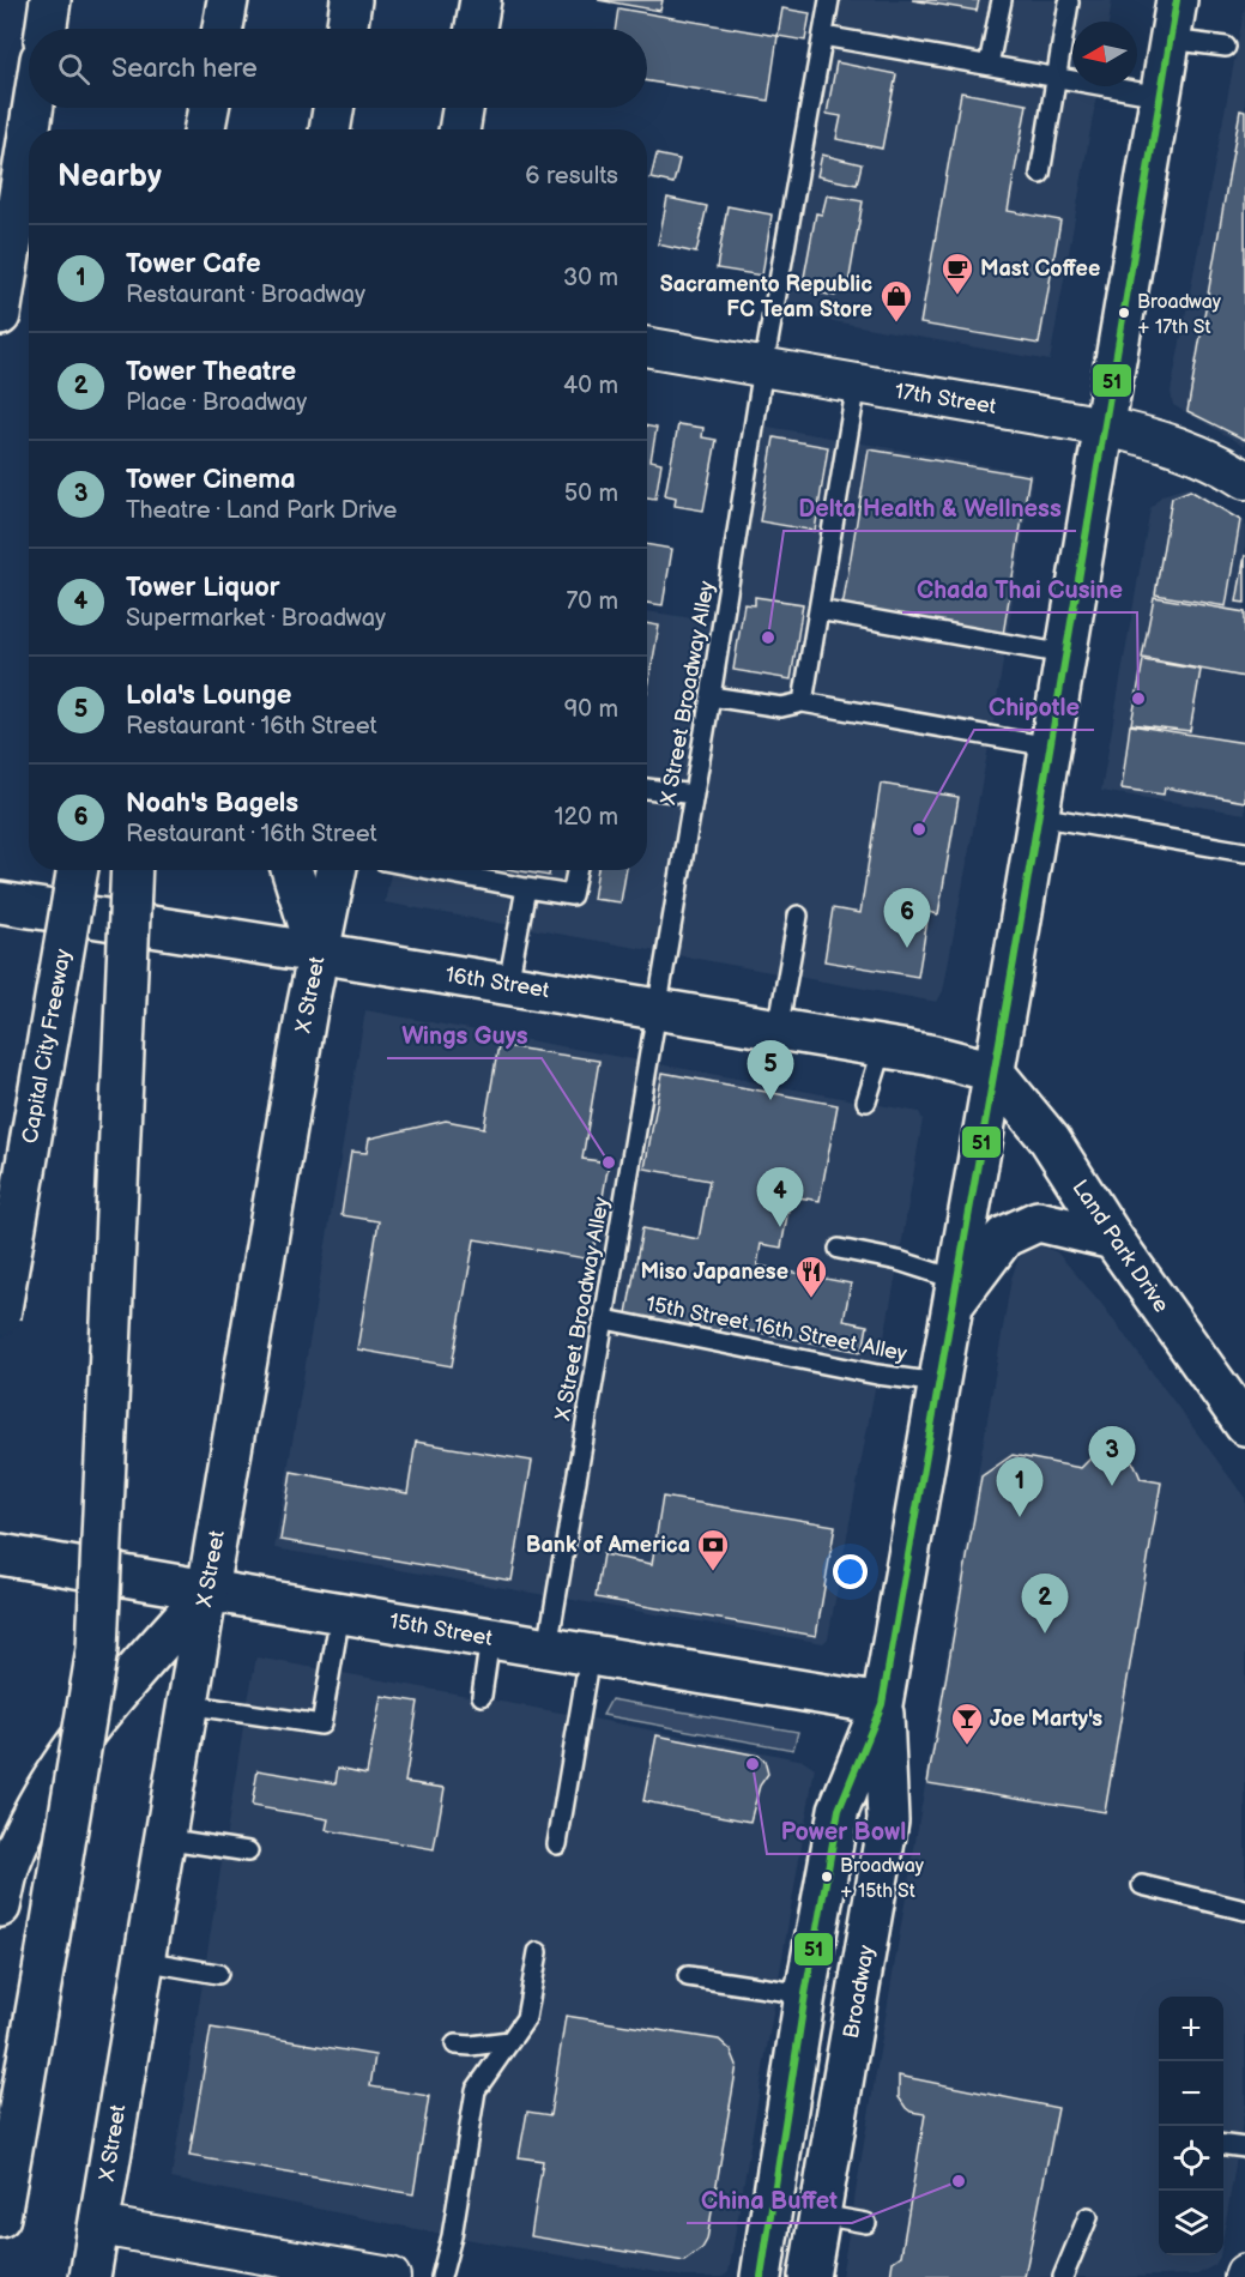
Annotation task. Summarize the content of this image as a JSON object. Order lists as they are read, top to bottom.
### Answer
{
  "streets": {
    "main road": [
      "16th Street",
      "X Street",
      "Capital City Freeway",
      "Land Park Drive",
      "15th Street",
      "Broadway"
    ],
    "street": ["17th Street"],
    "lane": ["X Street Broadway Alley", "15th Street 16th Street Alley"]
  },
  "crossings": [
    ["17th Street", "X Street Broadway Alley"],
    ["17th Street", "Broadway"],
    ["X Street Broadway Alley", "16th Street"],
    ["X Street Broadway Alley", "15th Street 16th Street Alley"],
    ["X Street Broadway Alley", "15th Street"],
    ["16th Street", "X Street"],
    ["16th Street", "Land Park Drive"],
    ["16th Street", "Broadway"],
    ["X Street", "15th Street"],
    ["Land Park Drive", "Broadway"],
    ["15th Street 16th Street Alley", "Broadway"],
    ["15th Street", "Broadway"]
  ],
  "places": {
    "cafe": ["Mast Coffee"],
    "other": [
      "Broadway + 17th St",
      "Delta Health & Wellness",
      "Chada Thai Cusine",
      "Chipotle",
      "Wings Guys",
      "Power Bowl",
      "Broadway + 15th St",
      "China Buffet"
    ],
    "shop": ["Sacramento Republic FC Team Store"],
    "restaurant": ["Miso Japanese"],
    "bank": ["Bank of America"],
    "bar": ["Joe Marty's"]
  },
  "lines": ["transit line 51"],
  "north": "left",
  "page": {
    "search": "Search here",
    "heading": ["Nearby", "6 results"],
    "list": [
      {
        "mark": "1",
        "name": "Tower Cafe",
        "note": "Restaurant · Broadway",
        "value": "30 m"
      },
      {
        "mark": "2",
        "name": "Tower Theatre",
        "note": "Place · Broadway",
        "value": "40 m"
      },
      {
        "mark": "3",
        "name": "Tower Cinema",
        "note": "Theatre · Land Park Drive",
        "value": "50 m"
      },
      {
        "mark": "4",
        "name": "Tower Liquor",
        "note": "Supermarket · Broadway",
        "value": "70 m"
      },
      {
        "mark": "5",
        "name": "Lola's Lounge",
        "note": "Restaurant · 16th Street",
        "value": "90 m"
      },
      {
        "mark": "6",
        "name": "Noah's Bagels",
        "note": "Restaurant · 16th Street",
        "value": "120 m"
      }
    ],
    "pins": [
      "6",
      "5",
      "4",
      "3",
      "1",
      "2"
    ],
    "map_buttons": ["+", "−"]
  }
}
